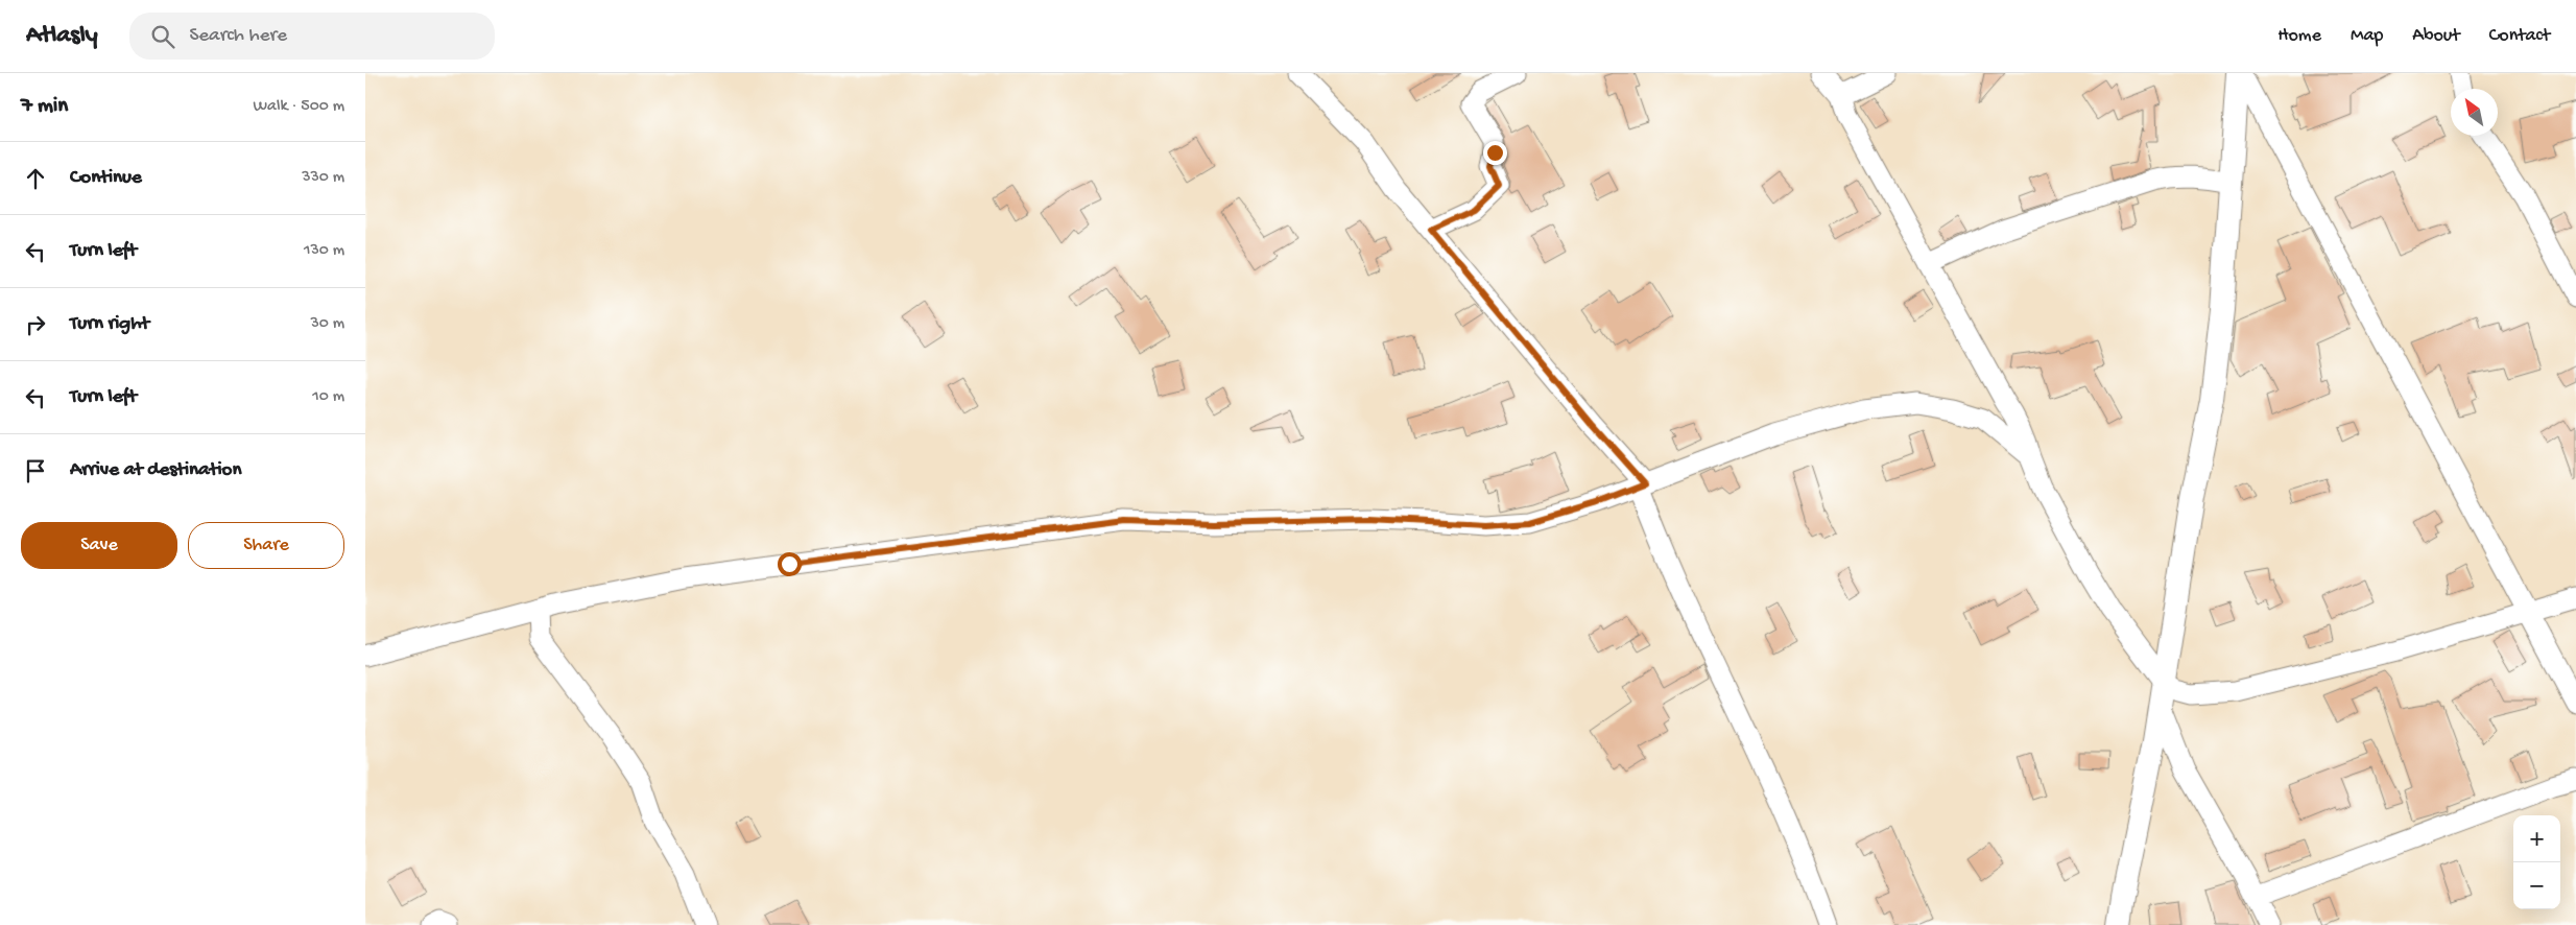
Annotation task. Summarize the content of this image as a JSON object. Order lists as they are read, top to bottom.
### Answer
{
  "north": "top left",
  "page": {
    "header": "Atlasly",
    "search": "Search here",
    "nav": [
      "Home",
      "Map",
      "About",
      "Contact"
    ],
    "heading": ["7 min", "Walk · 500 m"],
    "list": [
      ["Continue", "330 m"],
      ["Turn left", "130 m"],
      ["Turn right", "30 m"],
      ["Turn left", "10 m"],
      "Arrive at destination"
    ],
    "buttons": ["Save", "Share"],
    "map_buttons": ["+", "−"]
  }
}
